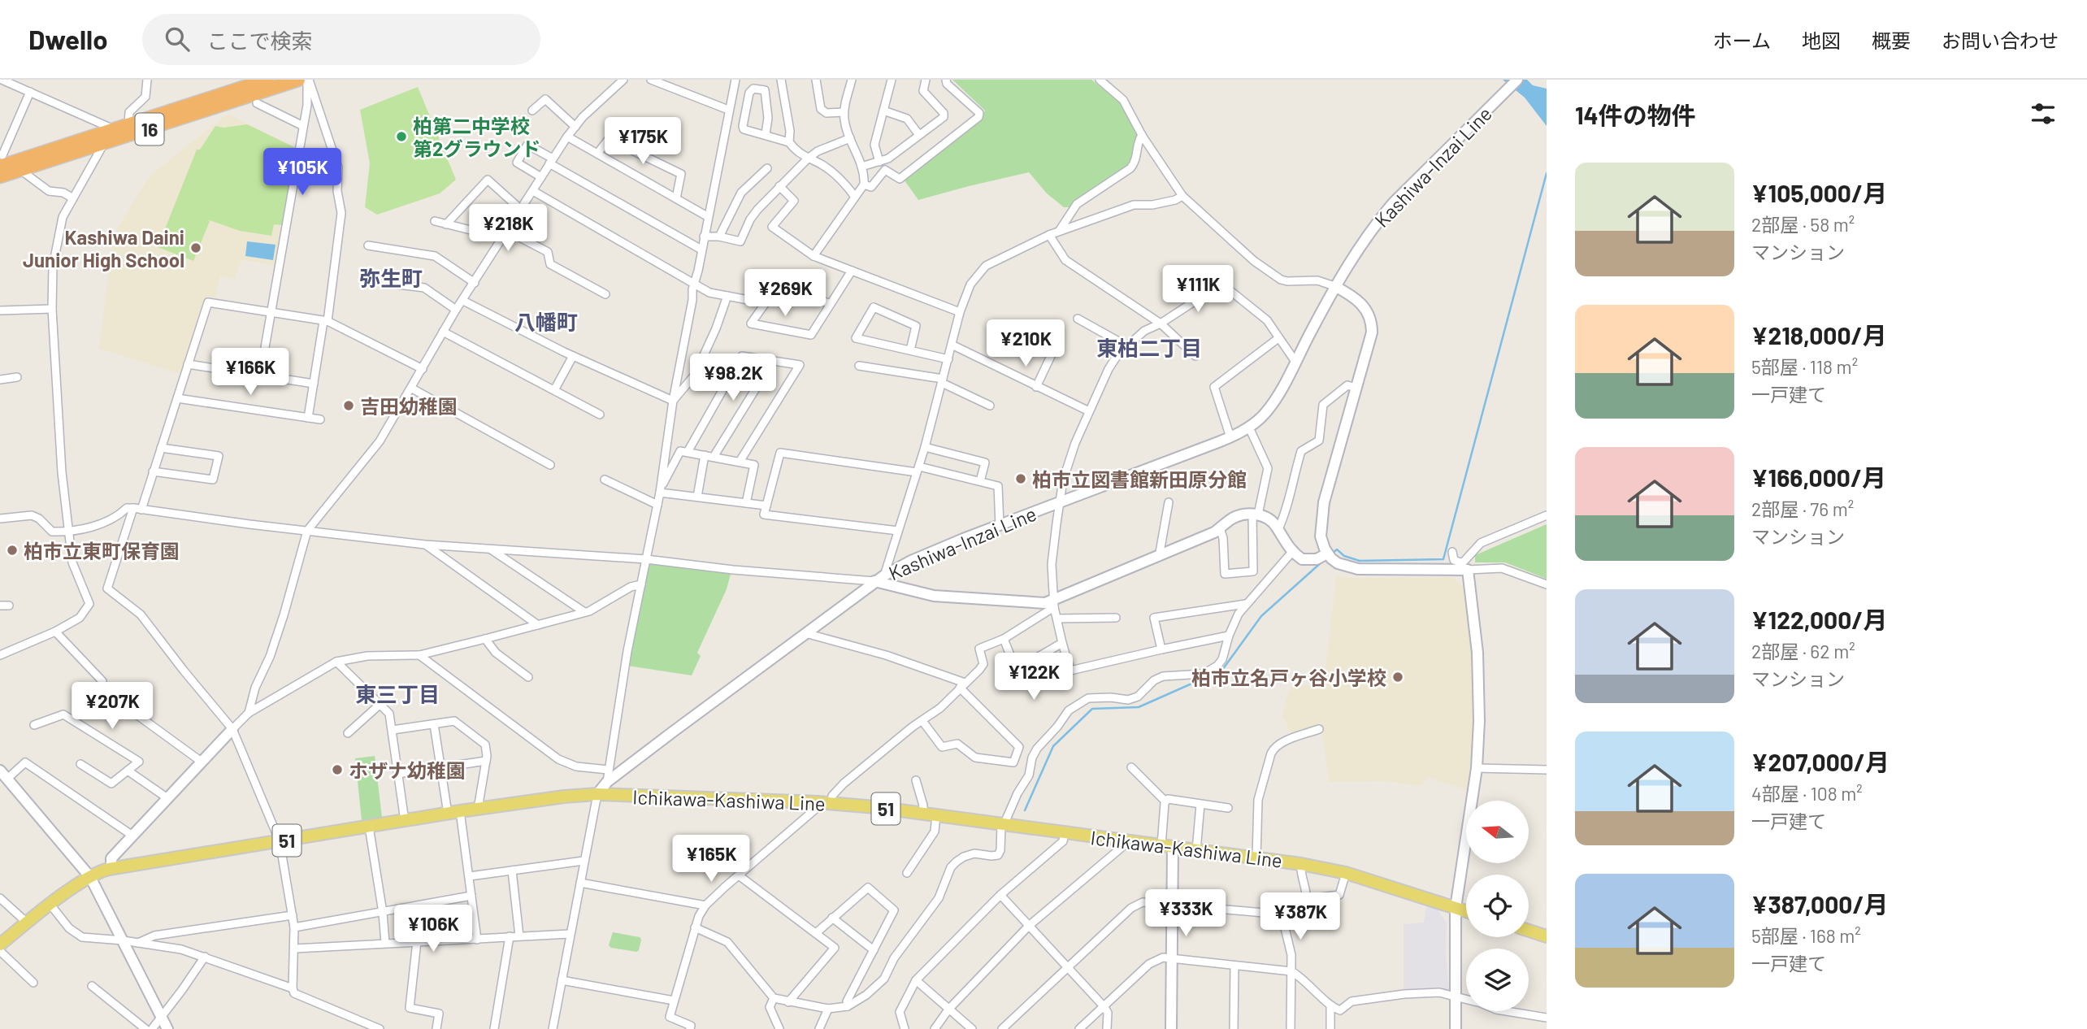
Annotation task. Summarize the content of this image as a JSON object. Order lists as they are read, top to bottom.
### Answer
{
  "streets": {
    "highway": ["16"],
    "main road": ["Ichikawa-Kashiwa Line", "51"],
    "street": ["Kashiwa-Inzai Line"]
  },
  "crossings": [
    ["Kashiwa-Inzai Line", "Ichikawa-Kashiwa Line"]
  ],
  "districts": [
    "弥生町",
    "八幡町",
    "東柏二丁目",
    "東三丁目"
  ],
  "places": [
    "柏第二中学校 第2グラウンド",
    "Kashiwa Daini Junior High School",
    "吉田幼稚園",
    "柏市立図書館新田原分館",
    "柏市立東町保育園",
    "柏市立名戸ヶ谷小学校",
    "ホザナ幼稚園"
  ],
  "north": "left",
  "page": {
    "header": "Dwello",
    "search": "ここで検索",
    "nav": [
      "ホーム",
      "地図",
      "概要",
      "お問い合わせ"
    ],
    "heading": "14件の物件",
    "price": [
      "¥175K",
      "¥105K",
      "¥218K",
      "¥111K",
      "¥269K",
      "¥210K",
      "¥166K",
      "¥98.2K",
      "¥122K",
      "¥207K",
      "¥165K",
      "¥333K",
      "¥387K",
      "¥106K"
    ],
    "list": [
      {
        "name": "¥105,000/月",
        "note": "2部屋 · 58 m² · マンション"
      },
      {
        "name": "¥218,000/月",
        "note": "5部屋 · 118 m² · 一戸建て"
      },
      {
        "name": "¥166,000/月",
        "note": "2部屋 · 76 m² · マンション"
      },
      {
        "name": "¥122,000/月",
        "note": "2部屋 · 62 m² · マンション"
      },
      {
        "name": "¥207,000/月",
        "note": "4部屋 · 108 m² · 一戸建て"
      },
      {
        "name": "¥387,000/月",
        "note": "5部屋 · 168 m² · 一戸建て"
      }
    ]
  }
}
